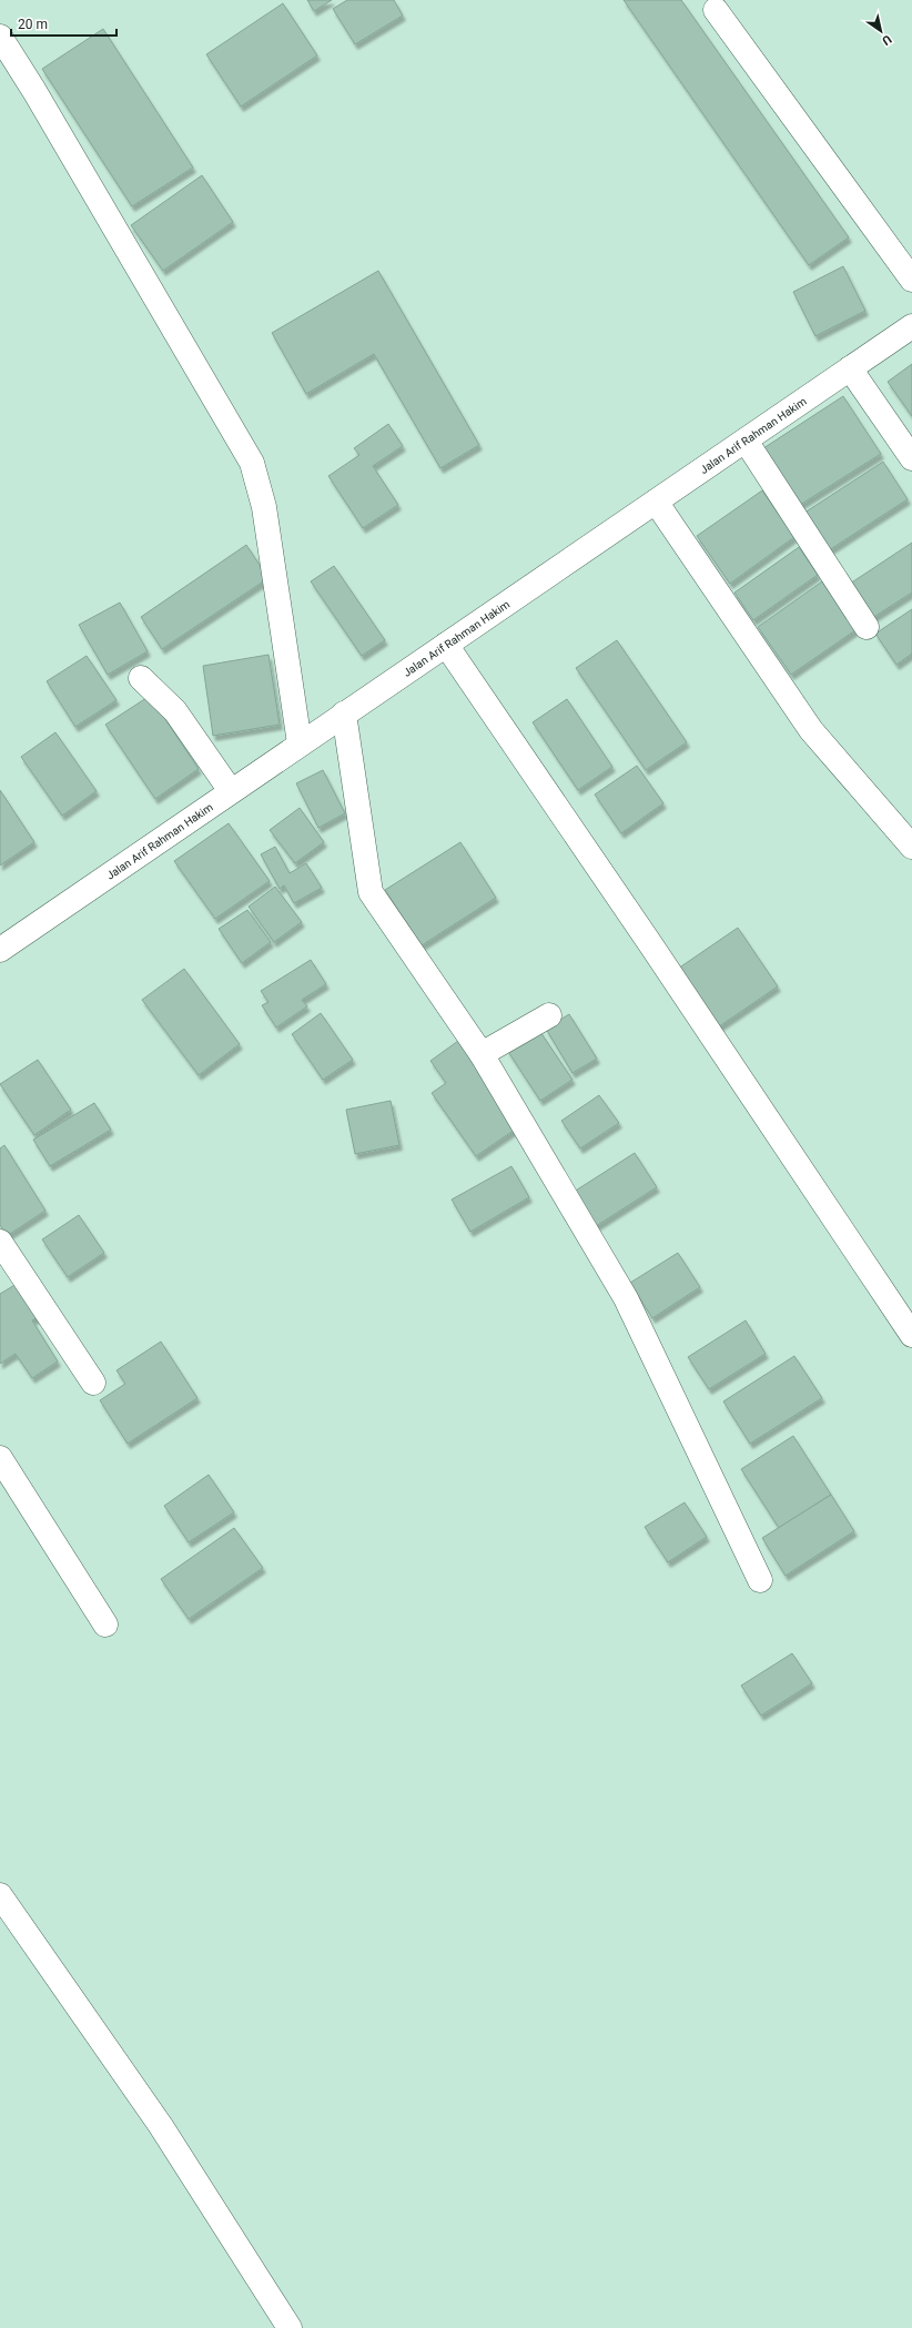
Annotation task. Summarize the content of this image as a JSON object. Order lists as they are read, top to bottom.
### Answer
{
  "streets": {
    "street": ["Jalan Arif Rahman Hakim"]
  },
  "scale_bar": "20 m",
  "north": "bottom right"
}
